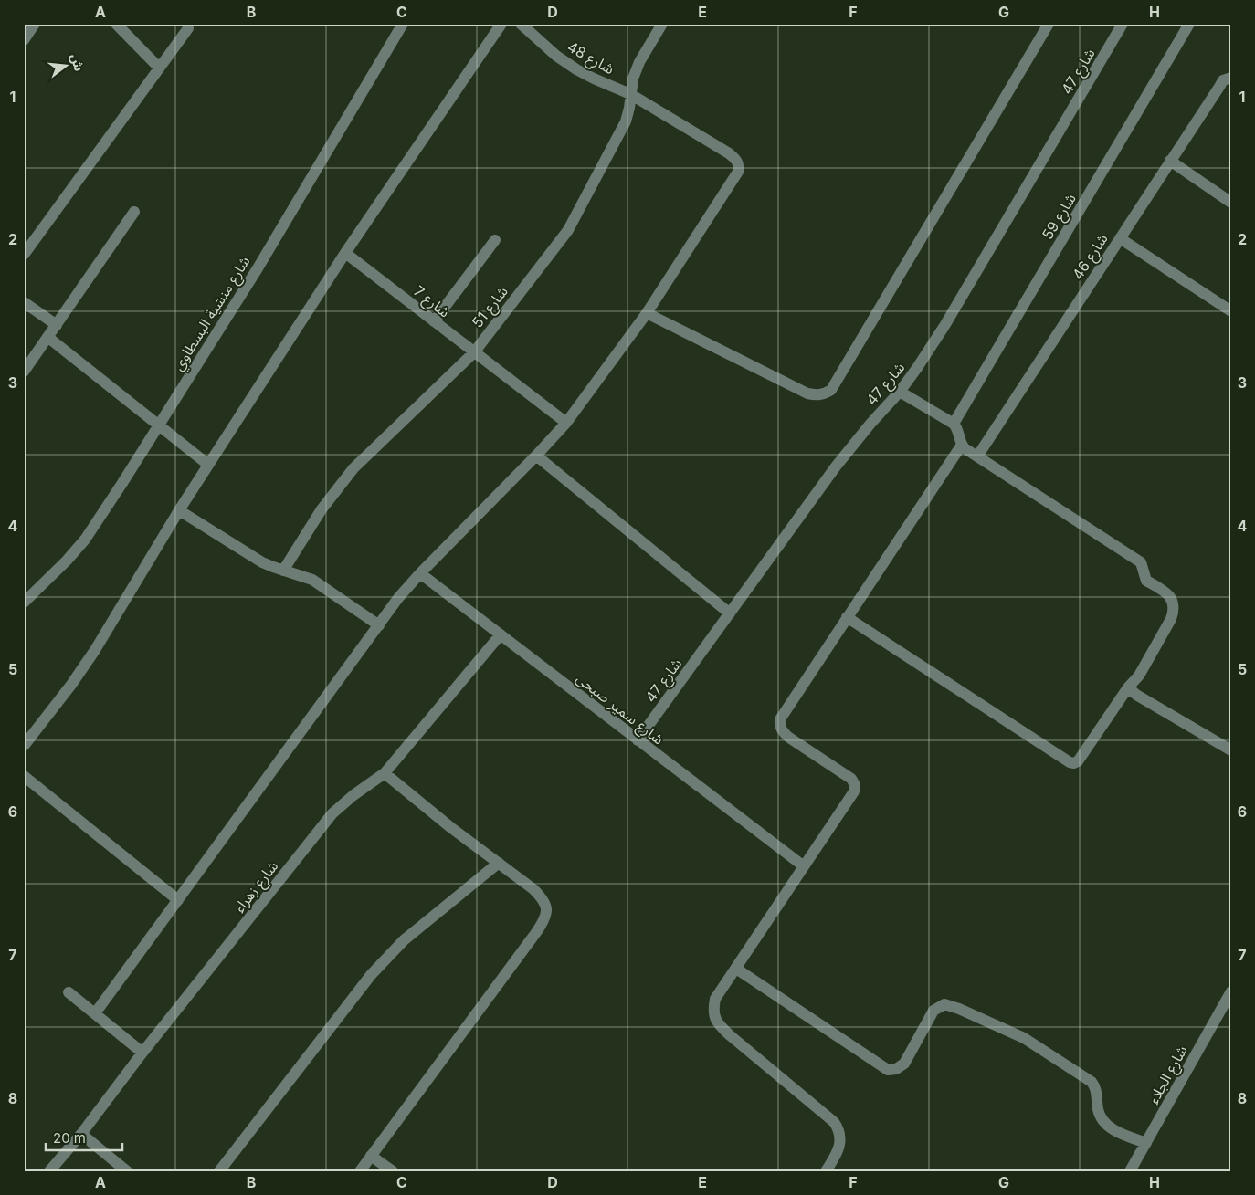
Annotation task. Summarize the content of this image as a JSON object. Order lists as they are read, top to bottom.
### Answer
{
  "streets": {
    "street": [
      "شارع 48",
      "شارع 47",
      "شارع 59",
      "شارع 46",
      "شارع 7",
      "شارع 51",
      "شارع منشية البسطاوي",
      "شارع سمير صبحى",
      "شارع زهراء",
      "شارع الجلاء"
    ]
  },
  "crossings": [
    ["شارع 48", "شارع 51"],
    ["شارع 47", "شارع سمير صبحى"],
    ["شارع 7", "شارع 51"],
    ["شارع سمير صبحى", "شارع زهراء"]
  ],
  "scale_bar": "20 m",
  "north": "right",
  "grid": {
    "columns": [
      "A",
      "B",
      "C",
      "D",
      "E",
      "F",
      "G",
      "H"
    ],
    "rows": [
      "1",
      "2",
      "3",
      "4",
      "5",
      "6",
      "7",
      "8"
    ]
  }
}
